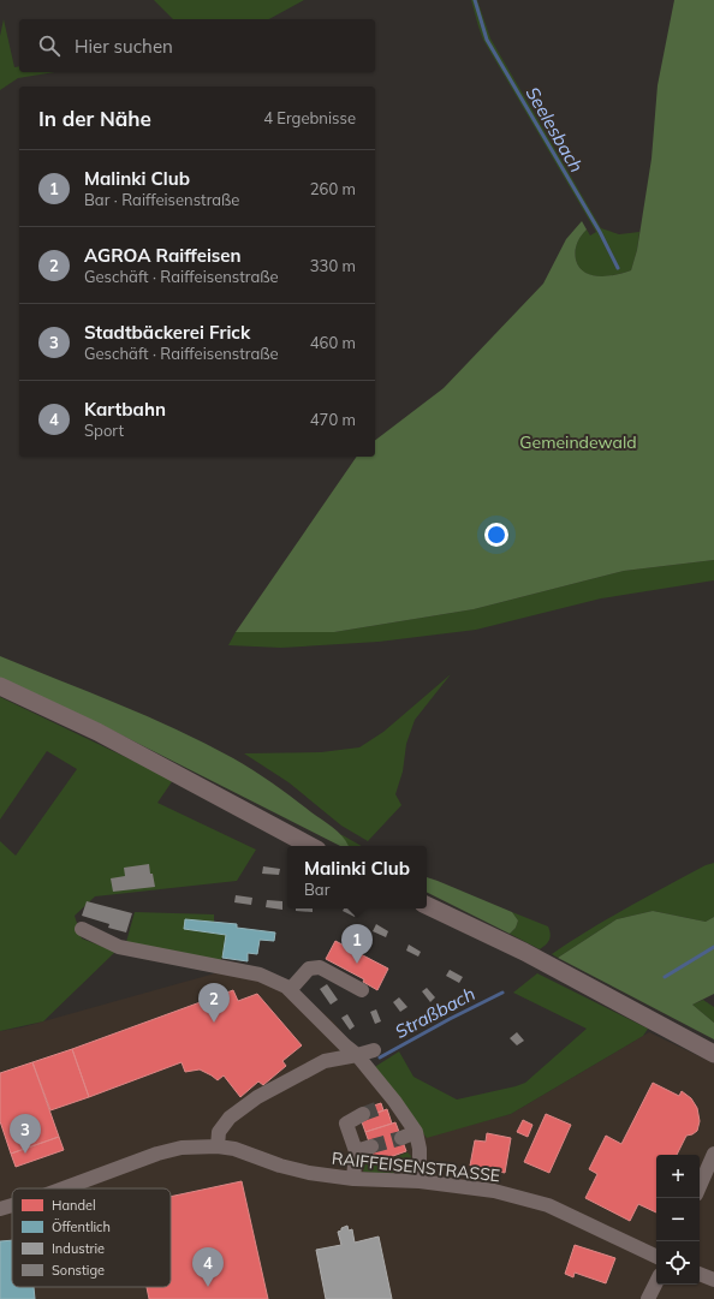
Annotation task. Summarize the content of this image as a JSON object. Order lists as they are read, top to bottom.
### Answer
{
  "streets": {
    "street": ["RAIFFEISENSTRASSE"]
  },
  "water": ["Seelesbach", "Straßbach"],
  "parks": ["Gemeindewald"],
  "legend": [
    "Handel",
    "Öffentlich",
    "Industrie",
    "Sonstige"
  ],
  "page": {
    "search": "Hier suchen",
    "heading": ["In der Nähe", "4 Ergebnisse"],
    "list": [
      {
        "mark": "1",
        "name": "Malinki Club",
        "note": "Bar · Raiffeisenstraße",
        "value": "260 m"
      },
      {
        "mark": "2",
        "name": "AGROA Raiffeisen",
        "note": "Geschäft · Raiffeisenstraße",
        "value": "330 m"
      },
      {
        "mark": "3",
        "name": "Stadtbäckerei Frick",
        "note": "Geschäft · Raiffeisenstraße",
        "value": "460 m"
      },
      {
        "mark": "4",
        "name": "Kartbahn",
        "note": "Sport",
        "value": "470 m"
      }
    ],
    "popup": ["Malinki Club", "Bar"],
    "pins": [
      "1",
      "2",
      "3",
      "4"
    ],
    "map_buttons": ["+", "−"]
  }
}
